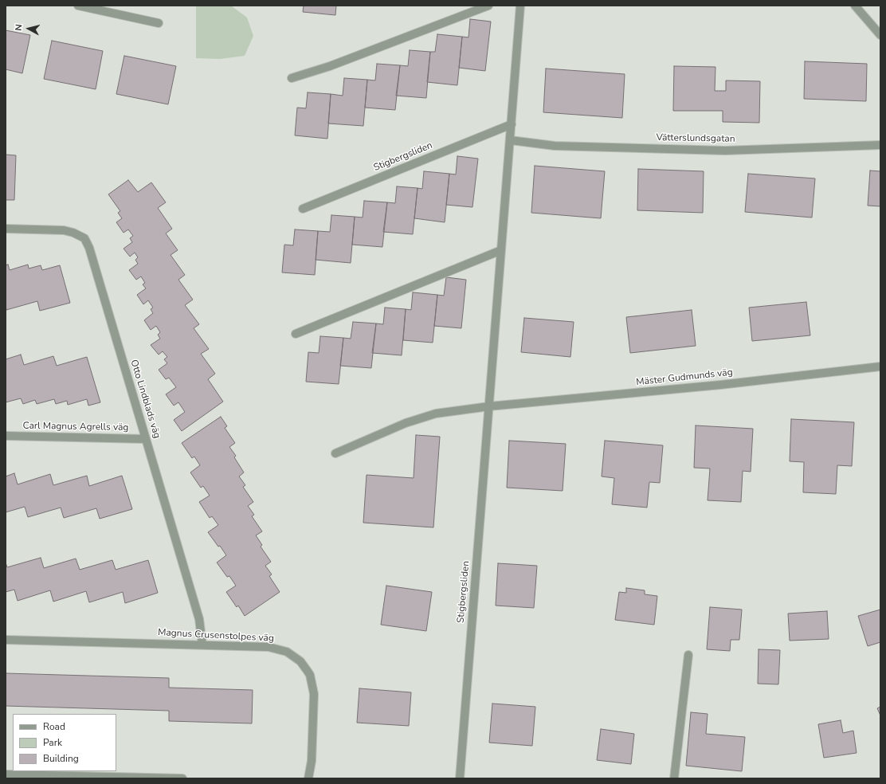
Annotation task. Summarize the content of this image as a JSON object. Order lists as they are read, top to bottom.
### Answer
{
  "streets": {
    "street": [
      "Vätterslundsgatan",
      "Stigbergsliden",
      "Mäster Gudmunds väg",
      "Otto Lindblads väg",
      "Carl Magnus Agrells väg",
      "Magnus Crusenstolpes väg"
    ]
  },
  "crossings": [
    ["Vätterslundsgatan", "Stigbergsliden"],
    ["Stigbergsliden", "Mäster Gudmunds väg"],
    ["Otto Lindblads väg", "Carl Magnus Agrells väg"],
    ["Otto Lindblads väg", "Magnus Crusenstolpes väg"]
  ],
  "legend": ["Road", "Park", "Building"],
  "north": "left"
}
